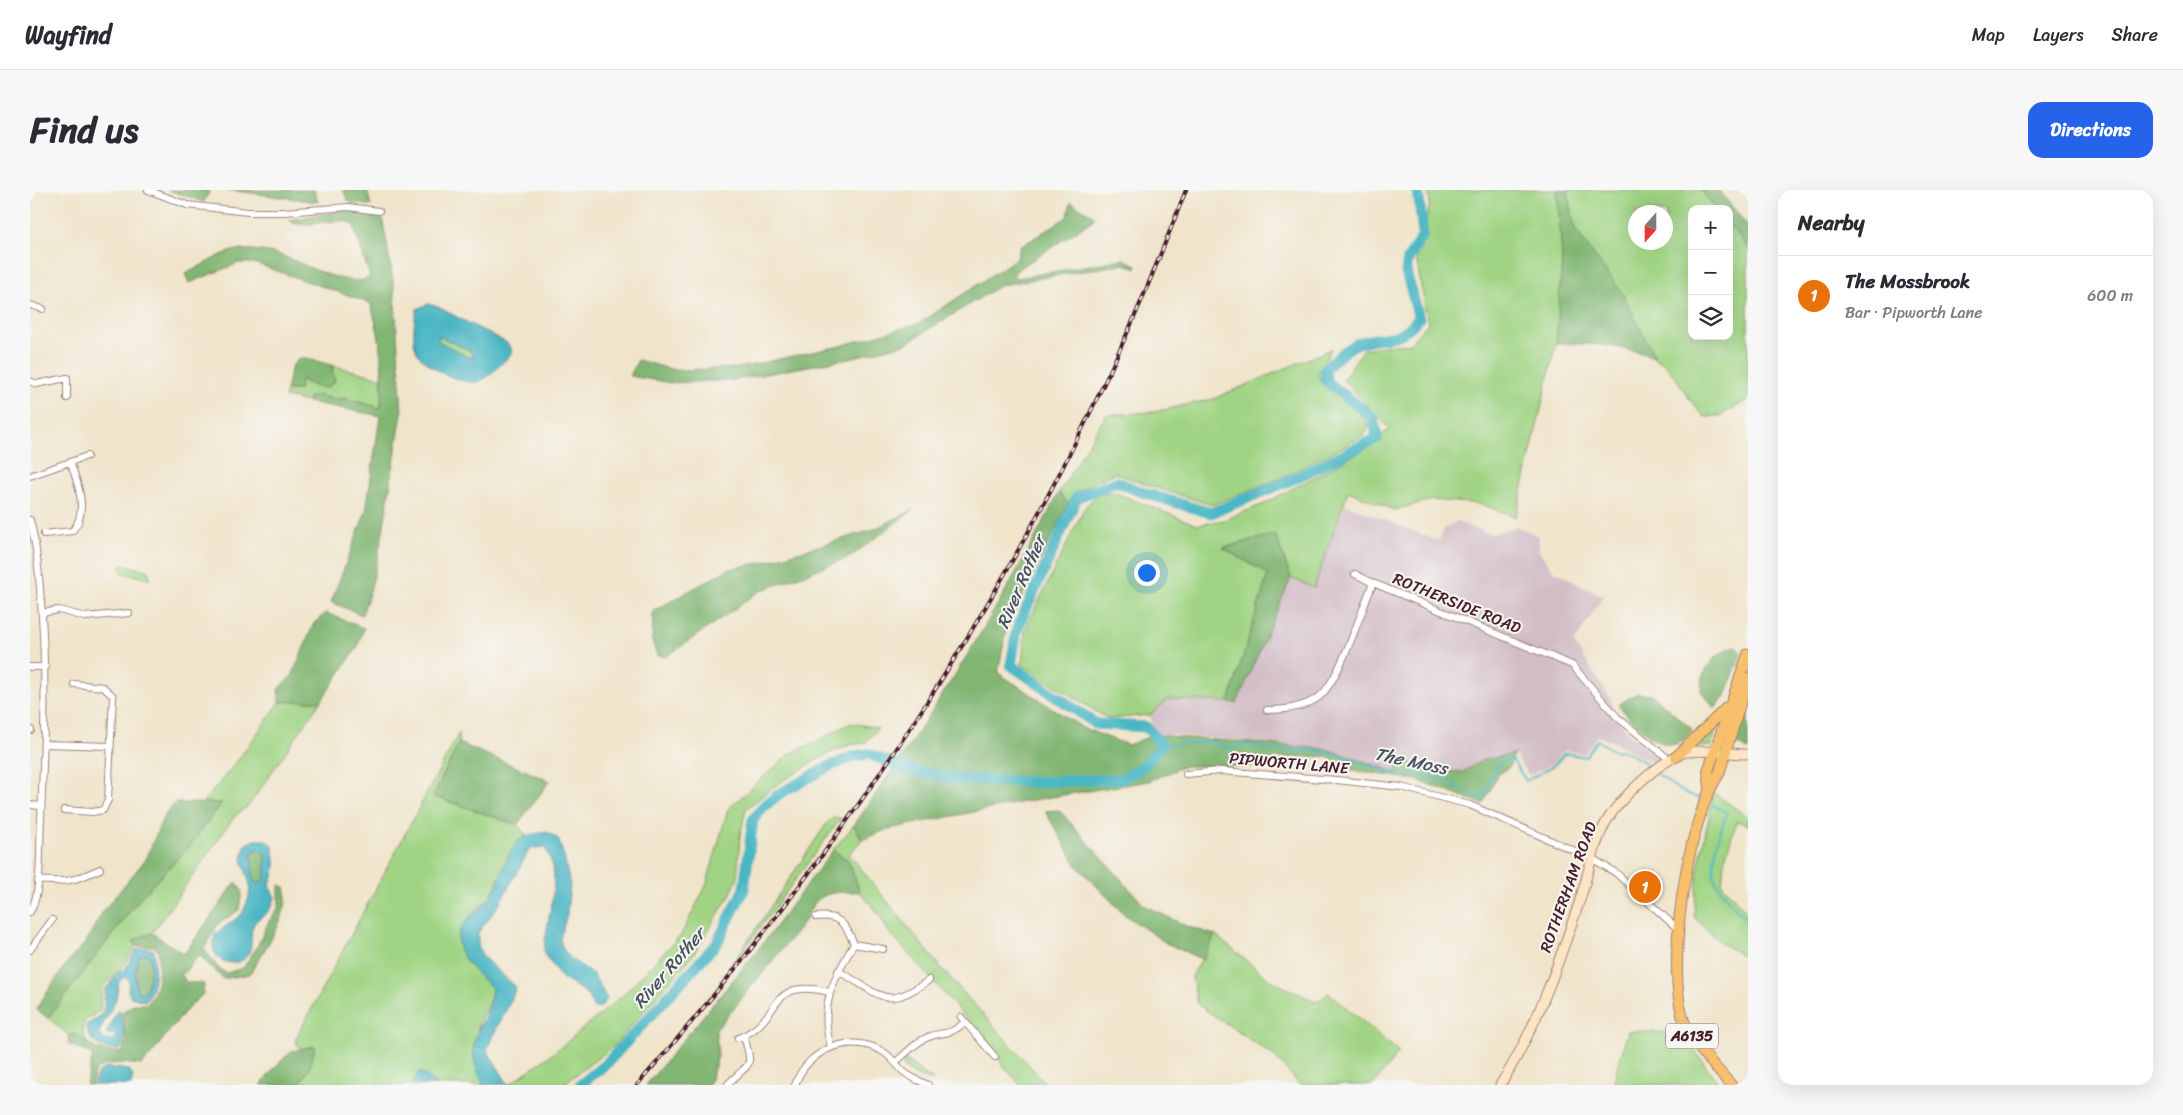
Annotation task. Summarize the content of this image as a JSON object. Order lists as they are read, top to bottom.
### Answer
{
  "streets": {
    "main road": ["ROTHERHAM ROAD", "A6135"],
    "street": ["ROTHERSIDE ROAD", "PIPWORTH LANE"]
  },
  "crossings": [
    ["ROTHERSIDE ROAD", "ROTHERHAM ROAD"],
    ["PIPWORTH LANE", "ROTHERHAM ROAD"],
    ["PIPWORTH LANE", "A6135"],
    ["ROTHERHAM ROAD", "A6135"]
  ],
  "water": ["River Rother", "The Moss"],
  "north": "bottom",
  "page": {
    "header": "Wayfind",
    "nav": ["Map", "Layers", "Share"],
    "title": "Find us",
    "buttons": "Directions",
    "heading": "Nearby",
    "map_buttons": ["+", "−"],
    "list": [
      {
        "mark": "1",
        "name": "The Mossbrook",
        "note": "Bar · Pipworth Lane",
        "value": "600 m"
      }
    ],
    "pins": "1"
  }
}
